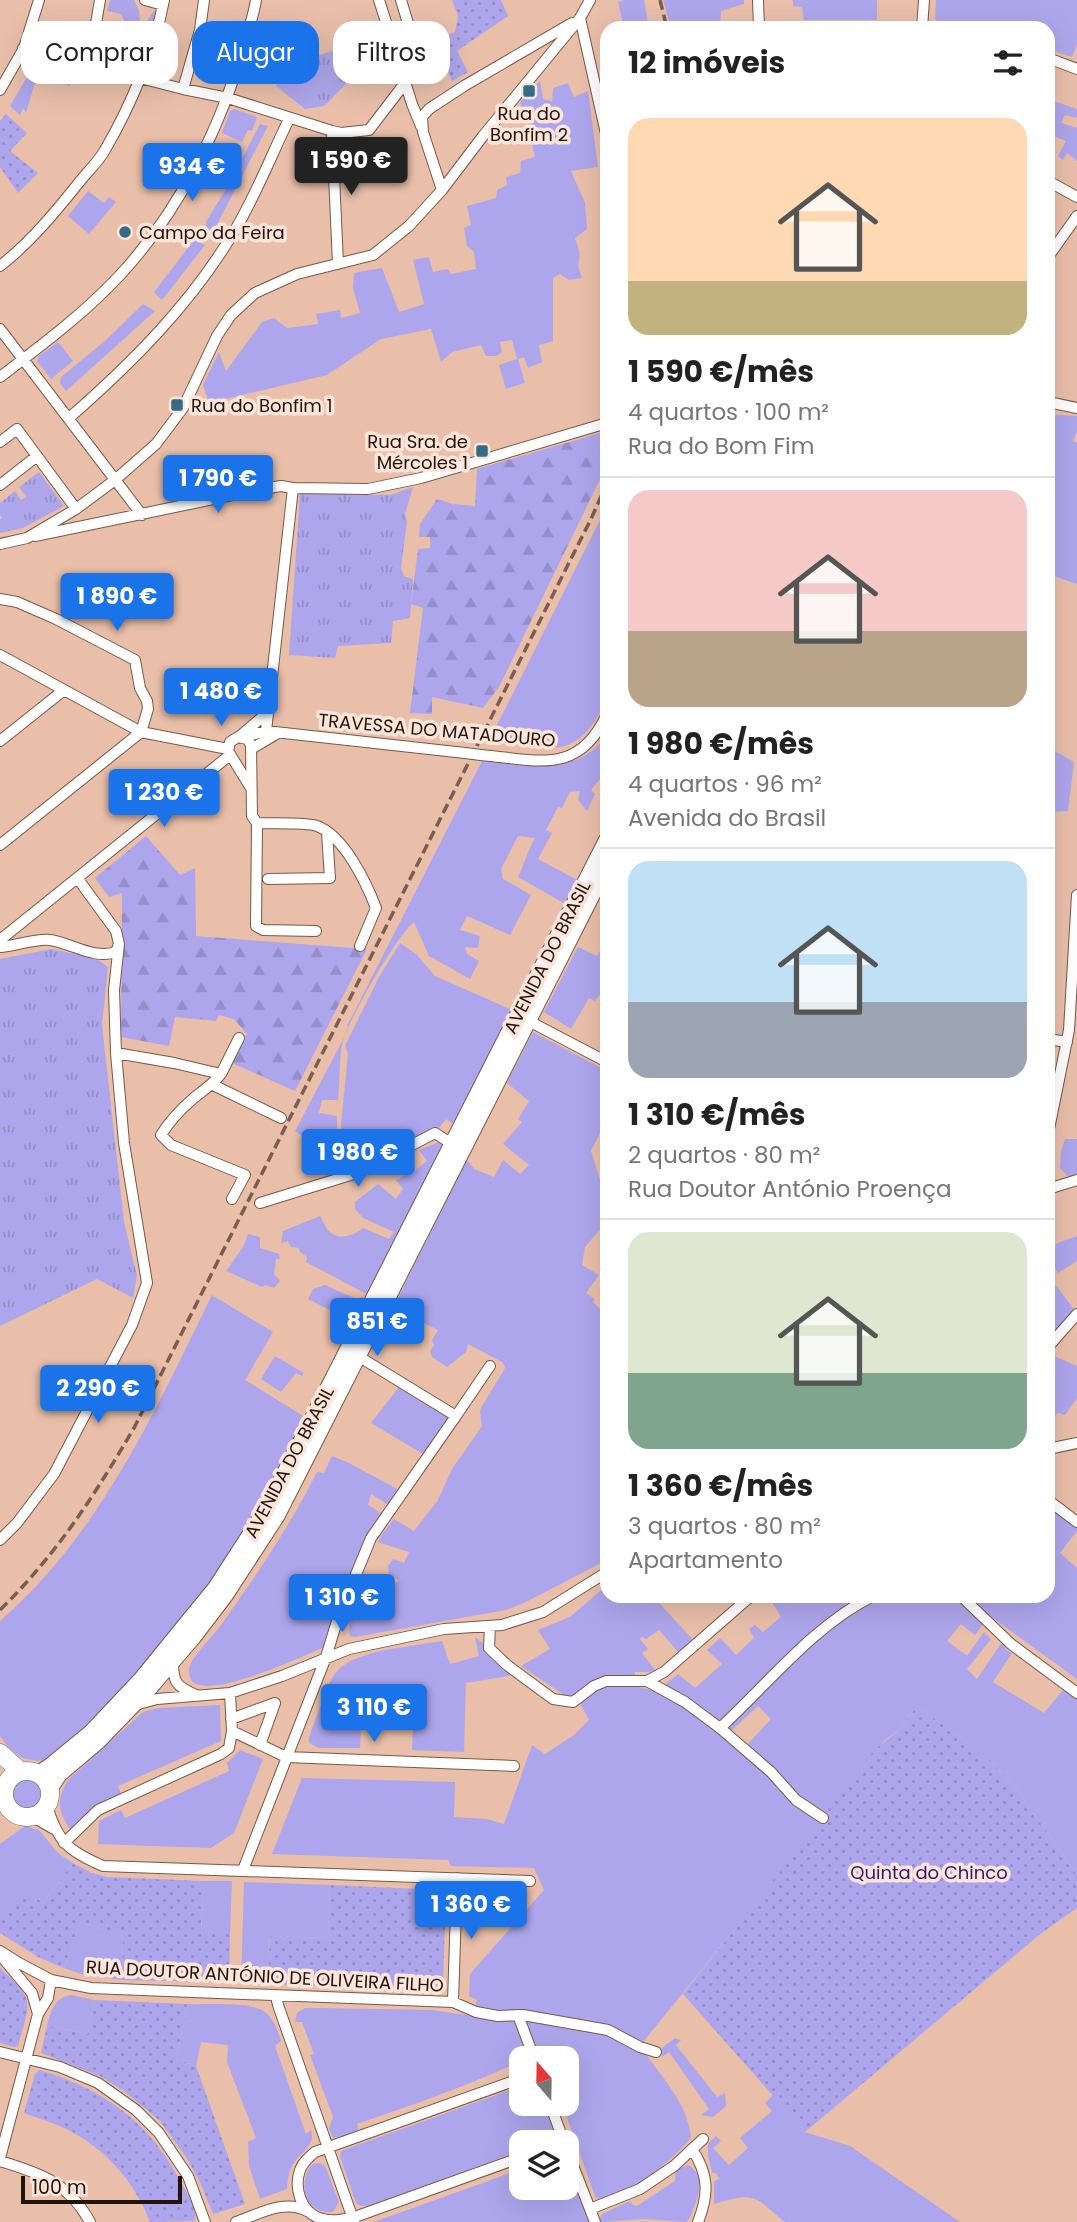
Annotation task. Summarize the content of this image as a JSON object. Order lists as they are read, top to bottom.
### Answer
{
  "streets": {
    "main road": ["AVENIDA DO BRASIL"],
    "street": ["TRAVESSA DO MATADOURO", "RUA DOUTOR ANTÓNIO DE OLIVEIRA FILHO"]
  },
  "parks": ["Quinta do Chinco"],
  "places": {
    "transit": ["Rua do Bonfim 2", "Rua do Bonfim 1", "Rua Sra. de Mércoles 1"],
    "other": ["Campo da Feira"]
  },
  "scale_bar": "100 m",
  "north": "top",
  "page": {
    "chip": ["Comprar", "Alugar", "Filtros"],
    "heading": "12 imóveis",
    "list": [
      {
        "name": "1 590 €/mês",
        "note": "4 quartos · 100 m² · Rua do Bom Fim"
      },
      {
        "name": "1 980 €/mês",
        "note": "4 quartos · 96 m² · Avenida do Brasil"
      },
      {
        "name": "1 310 €/mês",
        "note": "2 quartos · 80 m² · Rua Doutor António Proença"
      },
      {
        "name": "1 360 €/mês",
        "note": "3 quartos · 80 m² · Apartamento"
      }
    ],
    "price": [
      "1 590 €",
      "934 €",
      "1 790 €",
      "1 890 €",
      "1 480 €",
      "1 230 €",
      "1 980 €",
      "851 €",
      "2 290 €",
      "1 310 €",
      "3 110 €",
      "1 360 €"
    ],
    "scale": "100 m"
  }
}
